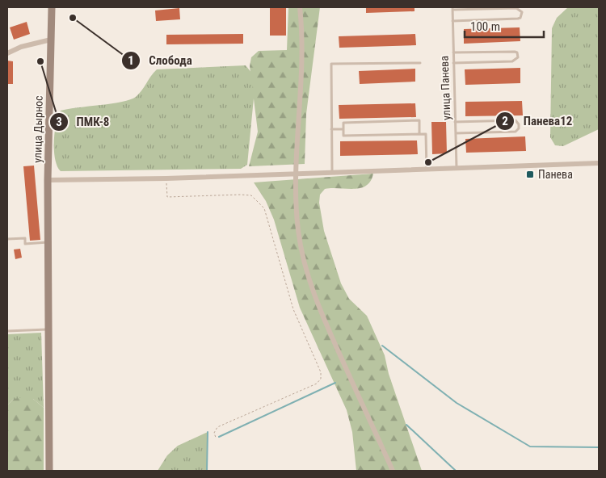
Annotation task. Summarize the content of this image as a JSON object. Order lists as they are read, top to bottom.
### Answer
{
  "streets": {
    "main road": ["улица Дырнос"],
    "lane": ["улица Панева"]
  },
  "places": {
    "other": ["Слобода", "ПМК-8", "Панева12"],
    "transit": ["Панева"]
  },
  "scale_bar": "100 m"
}
